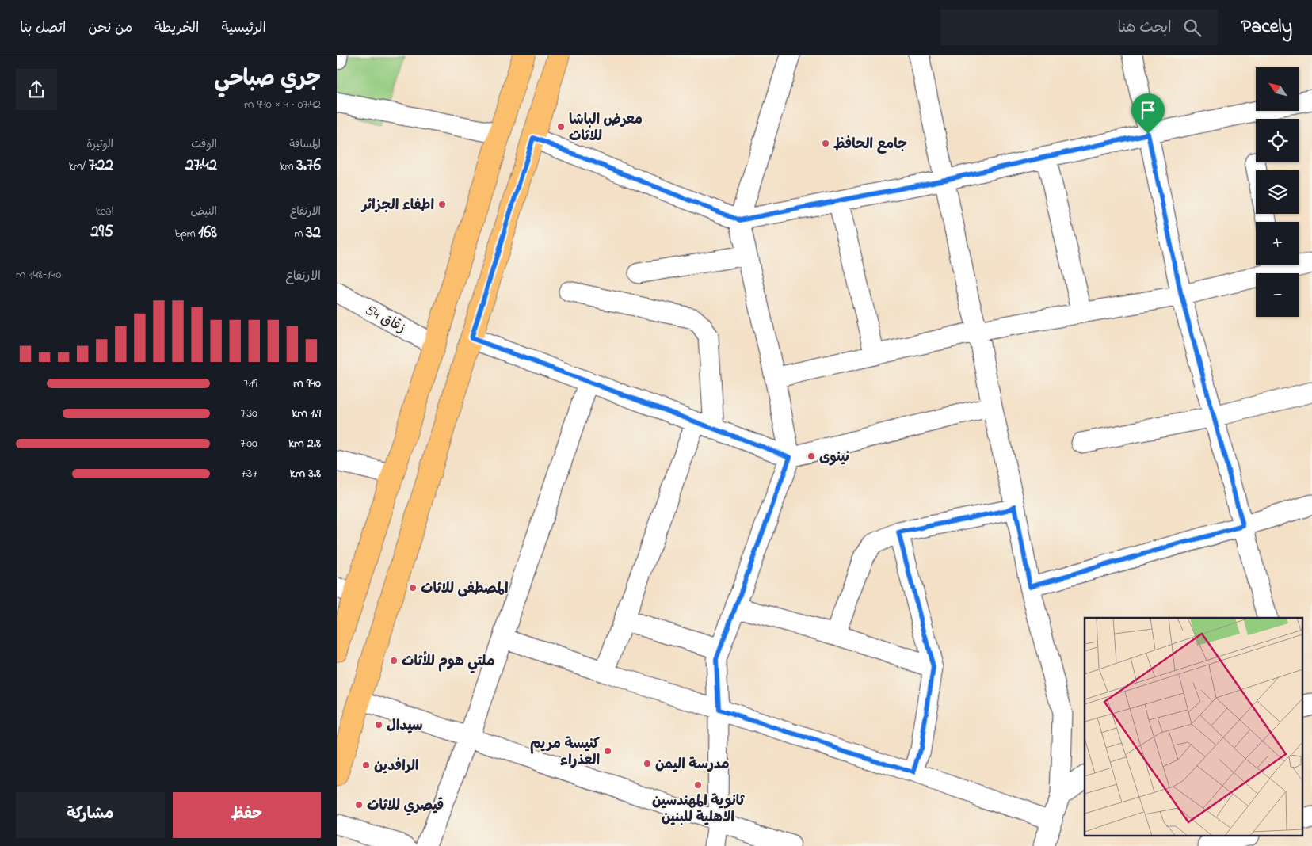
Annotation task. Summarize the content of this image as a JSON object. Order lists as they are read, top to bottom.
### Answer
{
  "streets": {
    "street": ["زقاق 54"]
  },
  "places": [
    "معرض الباشا للاثاث",
    "جامع الحافظ",
    "اطفاء الجزائر",
    "نينوى",
    "المصطفى للاثاث",
    "ملتي هوم للأثاث",
    "سيدال",
    "كنيسة مريم العذراء",
    "مدرسة اليمن",
    "الرافدين",
    "ثانوية المهندسين الاهلية للبنين",
    "قيصري للاثاث"
  ],
  "north": "top left",
  "page": {
    "header": "Pacely",
    "search": "ابحث هنا",
    "nav": [
      "الرئيسية",
      "الخريطة",
      "من نحن",
      "اتصل بنا"
    ],
    "heading": ["جري صباحي", "07:42 · 4 × 940 m"],
    "map_buttons": ["+", "−"],
    "stats": [
      ["المسافة", "3.76 km"],
      ["الوقت", "27:42"],
      ["الوتيرة", "7:22 /km"],
      ["الارتفاع", "32 m"],
      ["النبض", "168 bpm"],
      ["kcal", "295"]
    ],
    "chart": ["الارتفاع", "140–148 m"],
    "list": [
      {
        "name": "940 m",
        "note": "7:19"
      },
      {
        "name": "1.9 km",
        "note": "7:30"
      },
      {
        "name": "2.8 km",
        "note": "7:00"
      },
      {
        "name": "3.8 km",
        "note": "7:37"
      }
    ],
    "buttons": ["حفظ", "مشاركة"]
  }
}
